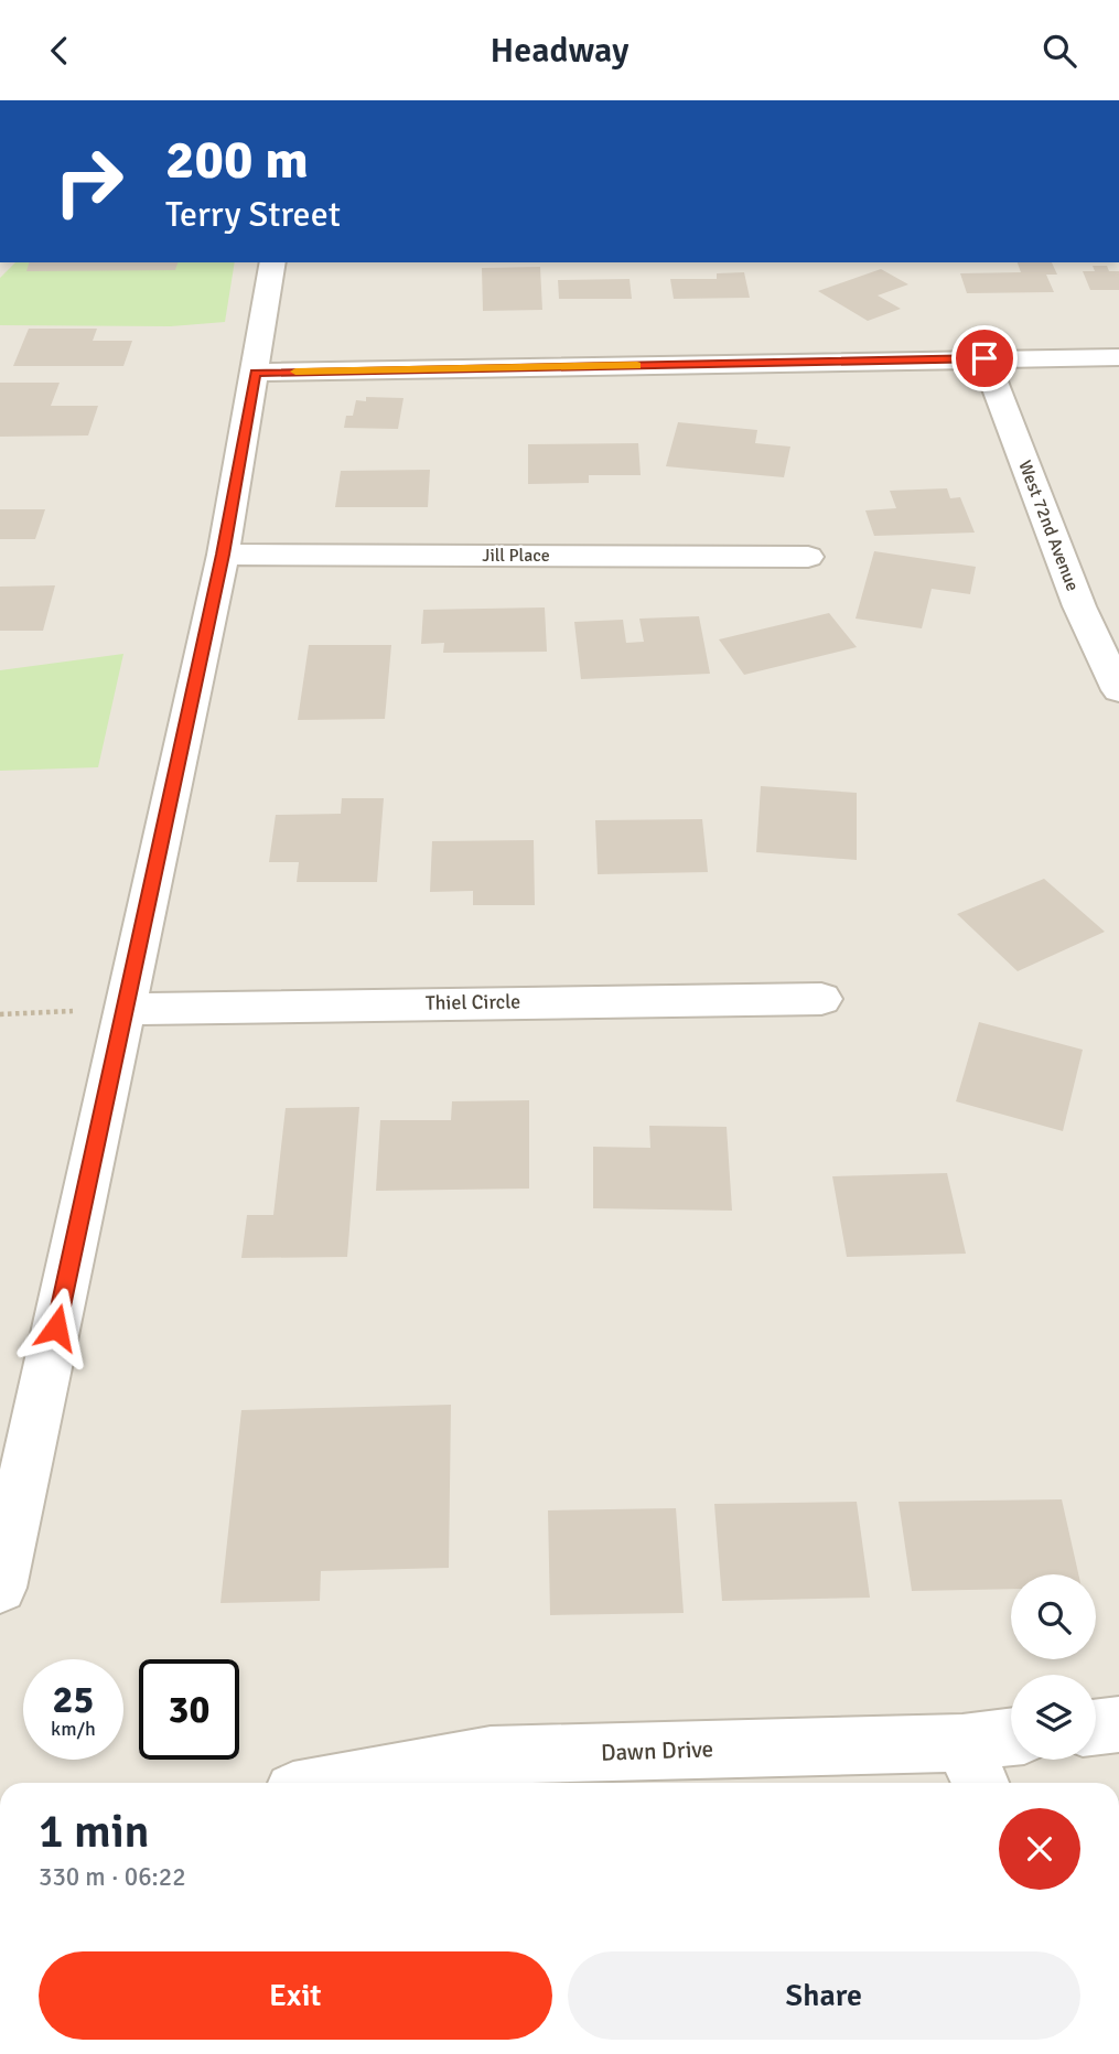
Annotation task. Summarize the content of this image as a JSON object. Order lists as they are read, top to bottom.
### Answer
{
  "streets": {
    "street": [
      "West 72nd Avenue",
      "Jill Place",
      "Thiel Circle",
      "Dawn Drive"
    ]
  },
  "page": {
    "header": "Headway",
    "turn": ["200 m", "Terry Street"],
    "speed": "25 km/h",
    "limit": "30",
    "heading": ["1 min", "330 m · 06:22"],
    "buttons": ["Exit", "Share"]
  }
}
